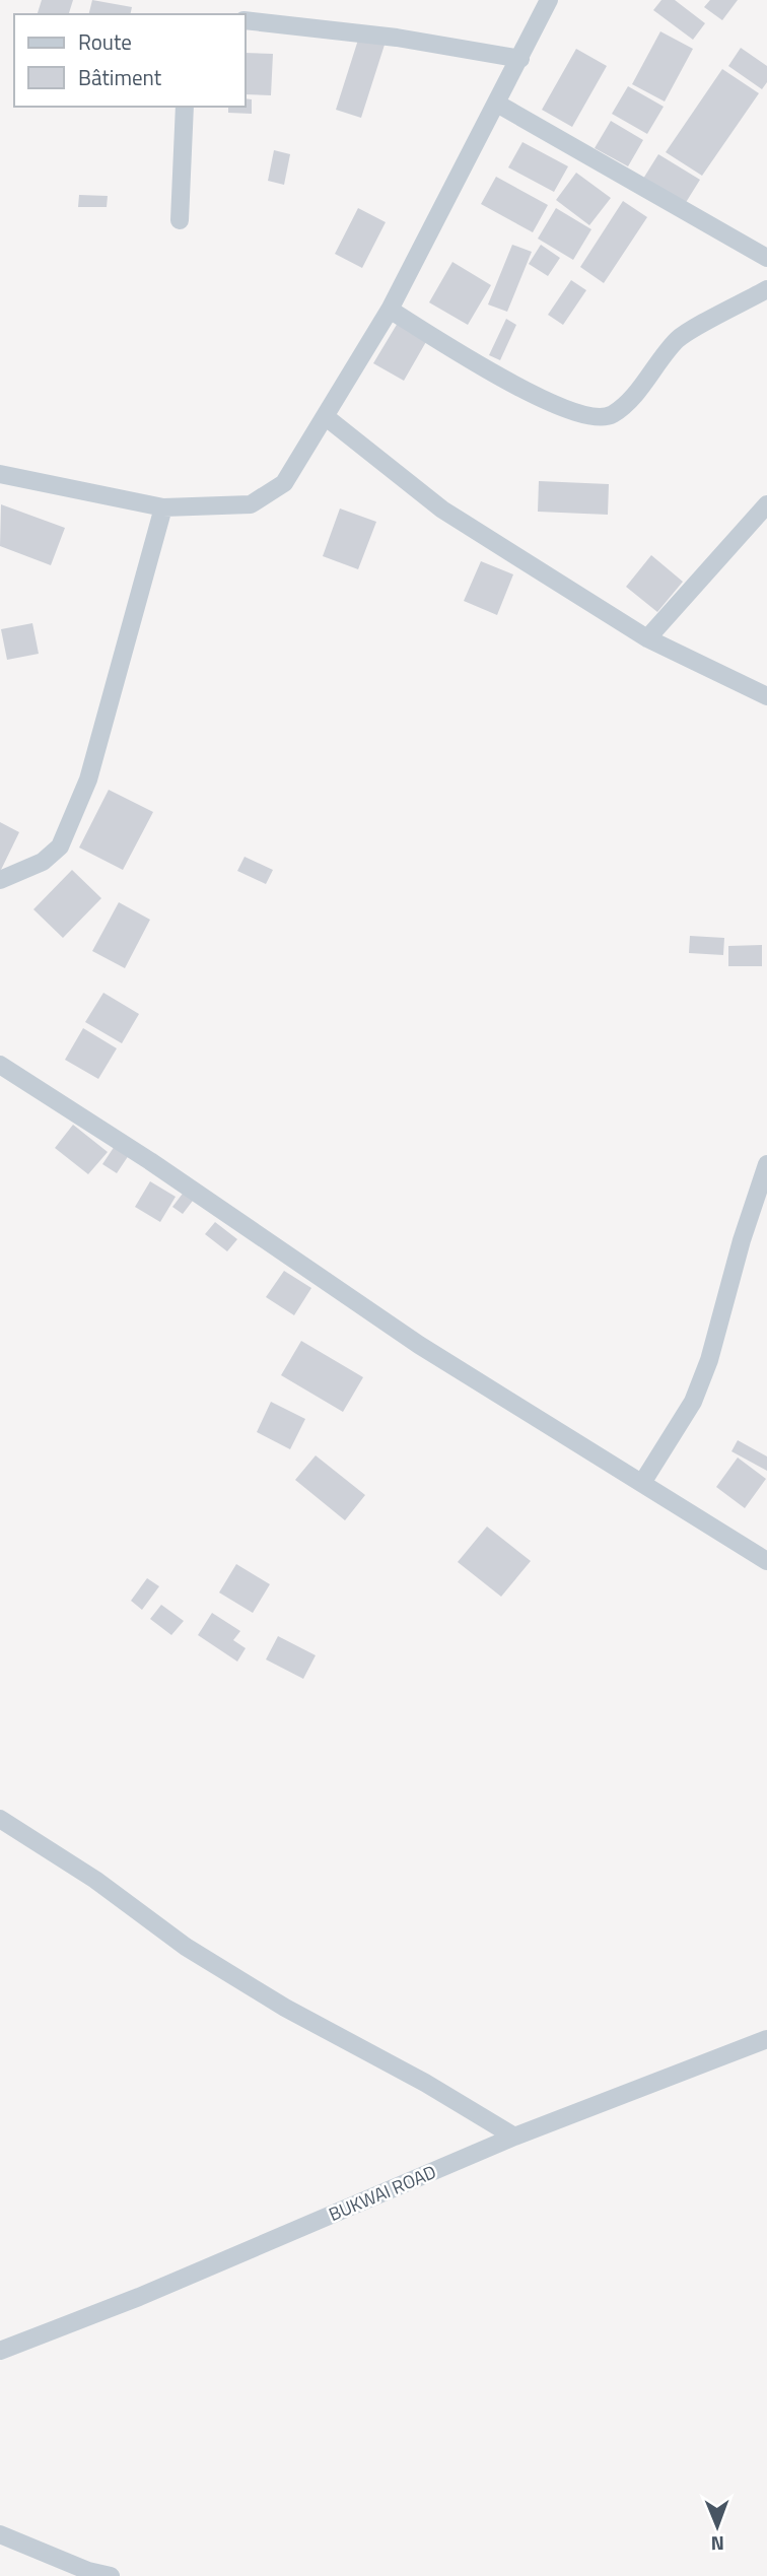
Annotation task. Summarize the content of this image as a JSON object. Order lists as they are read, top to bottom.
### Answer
{
  "streets": {
    "street": ["BUKWAI ROAD"]
  },
  "legend": ["Route", "Bâtiment"],
  "north": "bottom"
}
